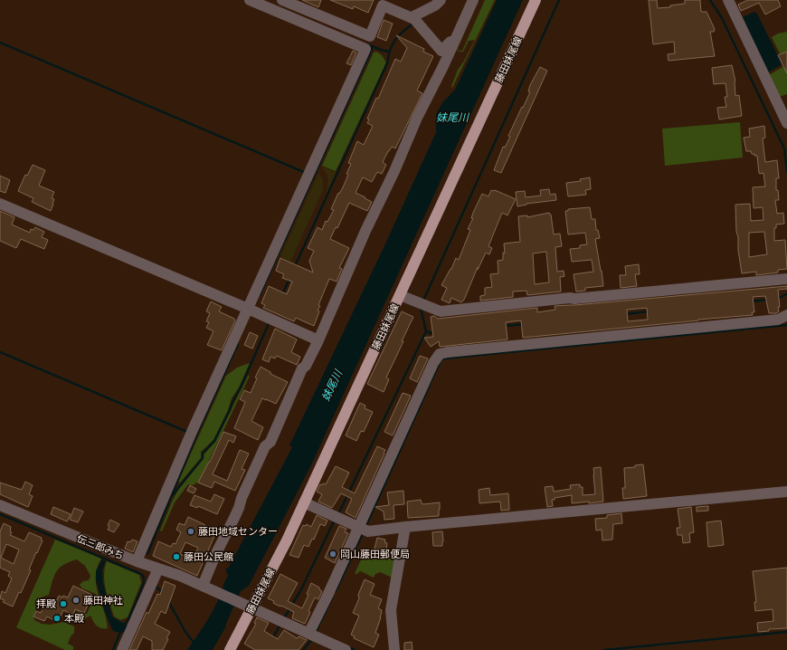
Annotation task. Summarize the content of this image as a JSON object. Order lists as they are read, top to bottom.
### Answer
{
  "streets": {
    "main road": ["藤田妹尾線"],
    "street": ["伝三郎みち"]
  },
  "crossings": [
    ["藤田妹尾線", "伝三郎みち"]
  ],
  "water": ["妹尾川"],
  "places": [
    "藤田地域センター",
    "岡山藤田郵便局",
    "藤田公民館",
    "藤田神社",
    "拝殿",
    "本殿"
  ]
}
